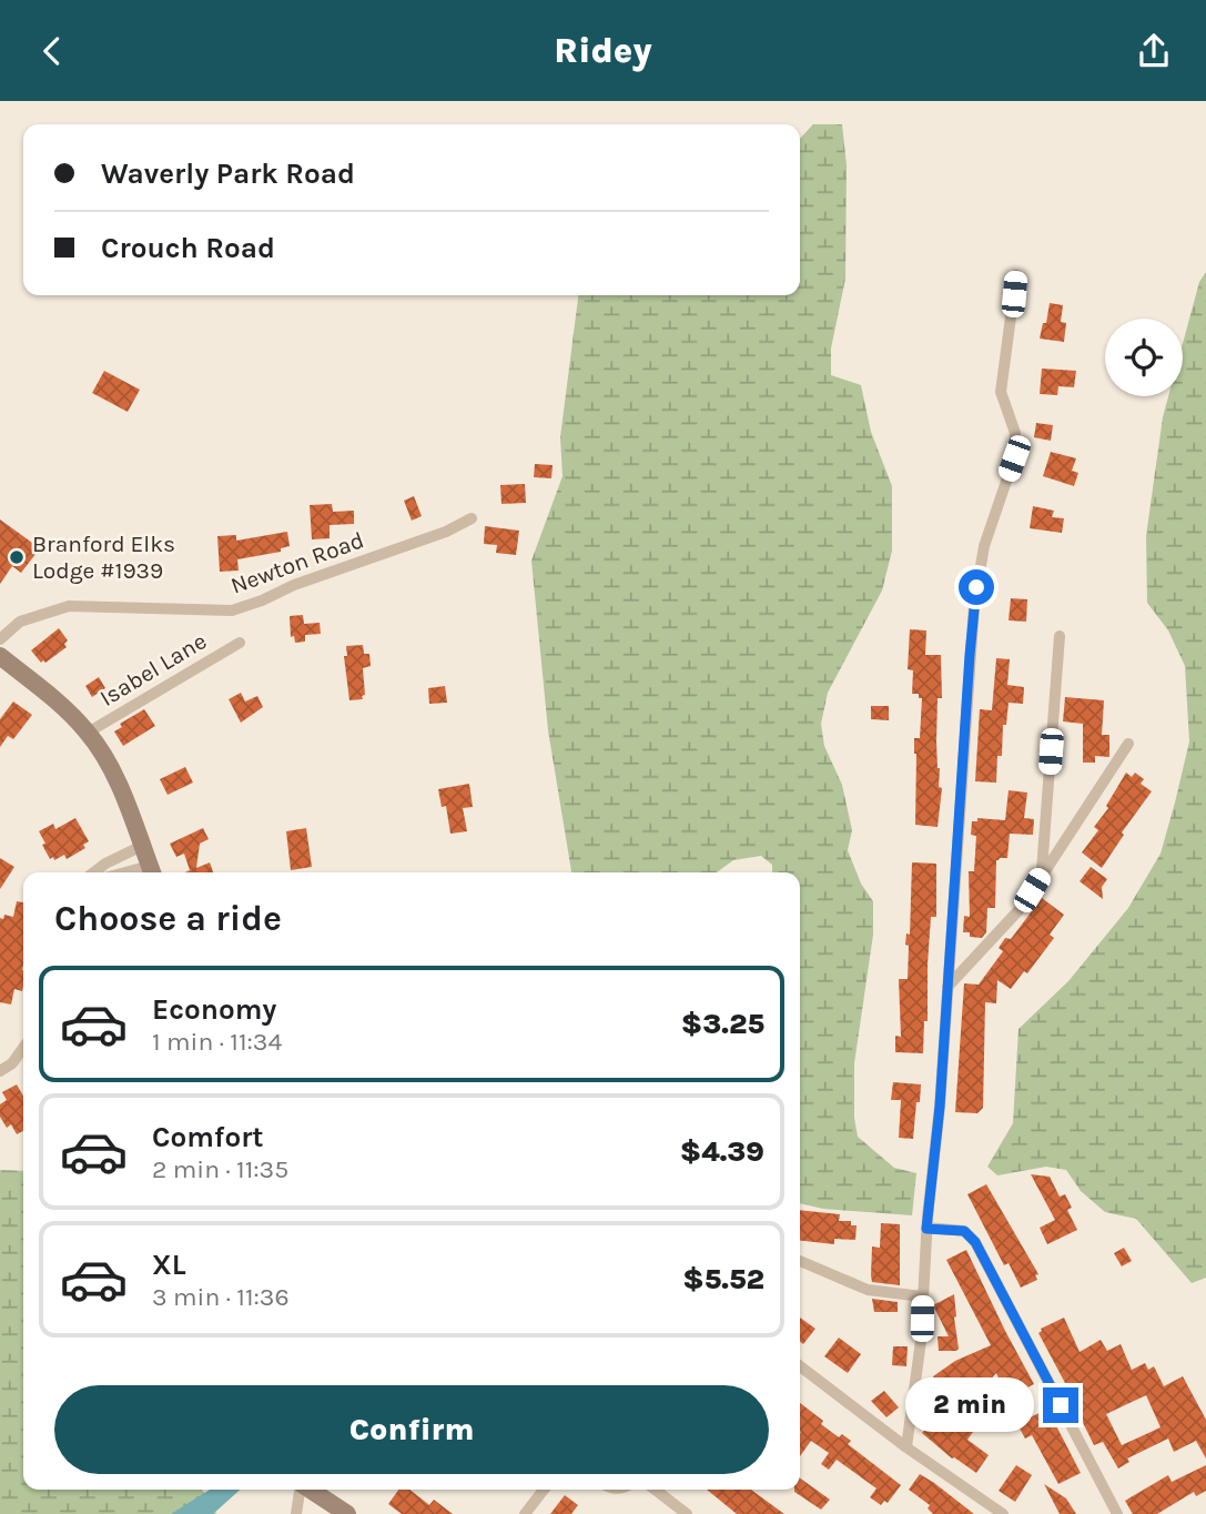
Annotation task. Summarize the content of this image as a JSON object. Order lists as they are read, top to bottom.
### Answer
{
  "streets": {
    "street": ["Newton Road", "Isabel Lane"]
  },
  "places": ["Branford Elks Lodge #1939"],
  "page": {
    "header": "Ridey",
    "banner": ["Waverly Park Road", "Crouch Road"],
    "heading": "Choose a ride",
    "list": [
      {
        "name": "Economy",
        "note": "1 min · 11:34",
        "value": "$3.25"
      },
      {
        "name": "Comfort",
        "note": "2 min · 11:35",
        "value": "$4.39"
      },
      {
        "name": "XL",
        "note": "3 min · 11:36",
        "value": "$5.52"
      }
    ],
    "buttons": "Confirm",
    "bubble": "2 min"
  }
}
